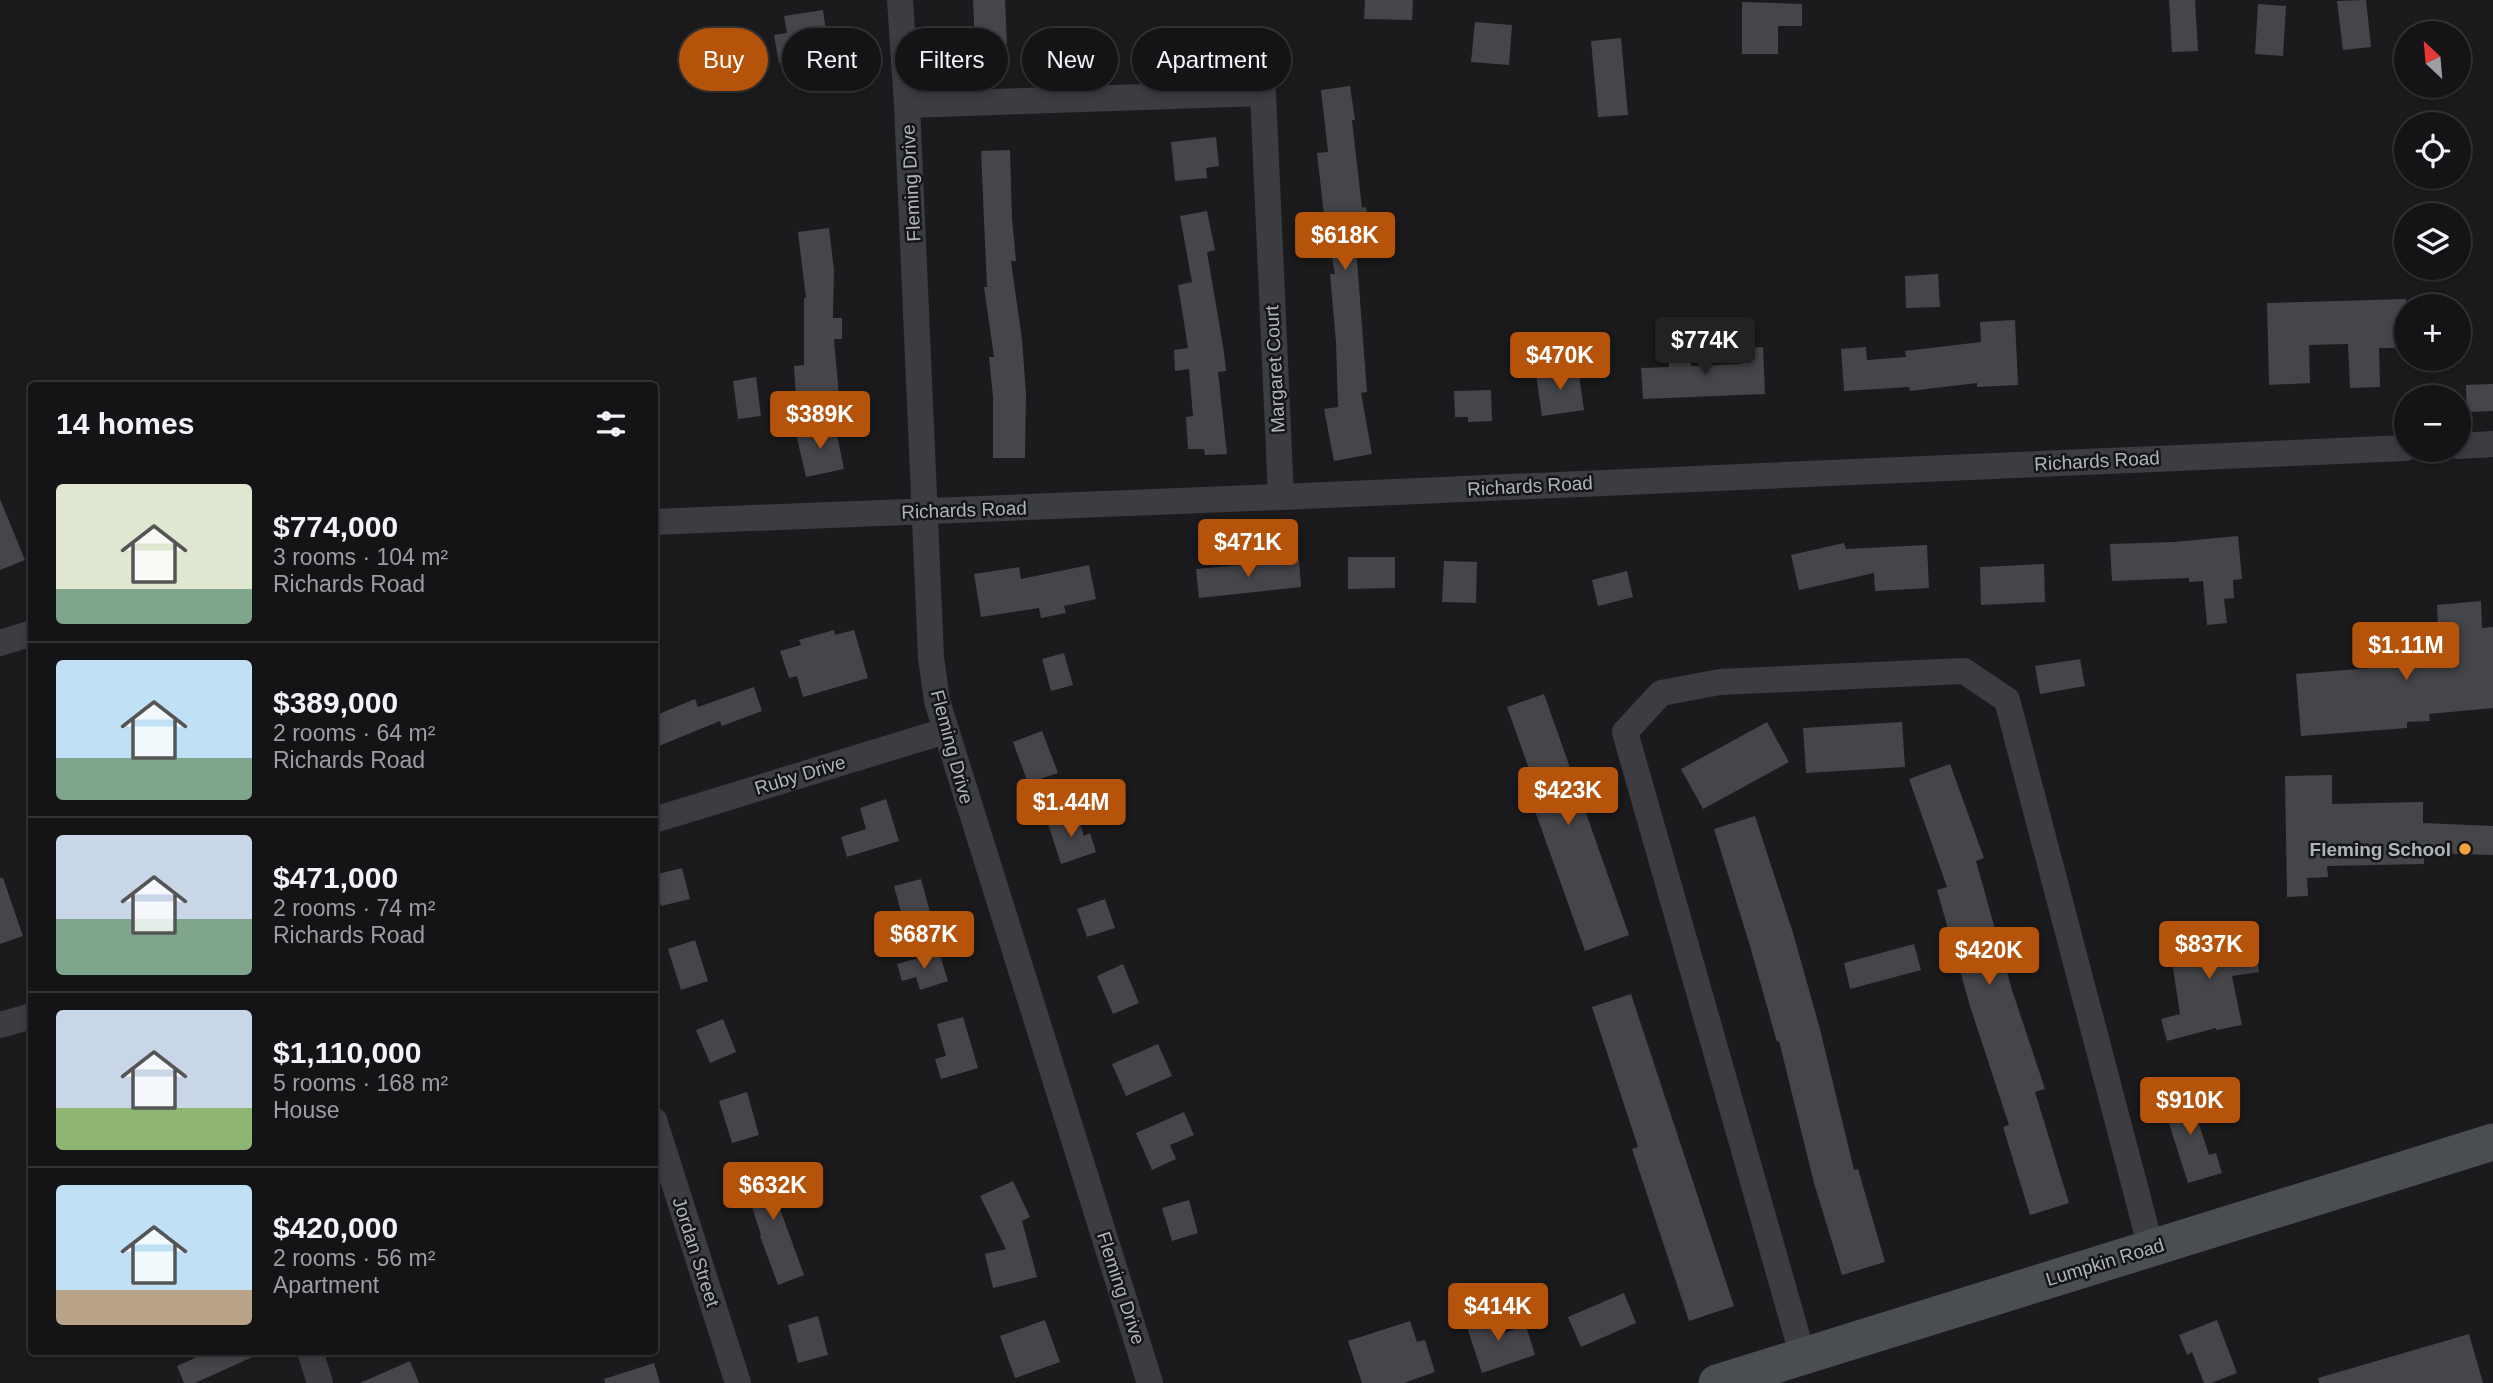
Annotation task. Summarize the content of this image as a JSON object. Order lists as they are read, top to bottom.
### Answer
{
  "streets": {
    "main road": ["Lumpkin Road"],
    "street": [
      "Fleming Drive",
      "Margaret Court",
      "Richards Road",
      "Ruby Drive",
      "Jordan Street"
    ]
  },
  "crossings": [
    ["Fleming Drive", "Margaret Court"],
    ["Fleming Drive", "Richards Road"],
    ["Fleming Drive", "Ruby Drive"],
    ["Margaret Court", "Richards Road"]
  ],
  "places": ["Fleming School"],
  "north": "top left",
  "page": {
    "map_buttons": ["+", "−"],
    "chip": [
      "Buy",
      "Rent",
      "Filters",
      "New",
      "Apartment"
    ],
    "price": [
      "$618K",
      "$774K",
      "$470K",
      "$389K",
      "$471K",
      "$1.11M",
      "$423K",
      "$1.44M",
      "$687K",
      "$837K",
      "$420K",
      "$910K",
      "$632K",
      "$414K"
    ],
    "heading": "14 homes",
    "list": [
      {
        "name": "$774,000",
        "note": "3 rooms · 104 m² · Richards Road"
      },
      {
        "name": "$389,000",
        "note": "2 rooms · 64 m² · Richards Road"
      },
      {
        "name": "$471,000",
        "note": "2 rooms · 74 m² · Richards Road"
      },
      {
        "name": "$1,110,000",
        "note": "5 rooms · 168 m² · House"
      },
      {
        "name": "$420,000",
        "note": "2 rooms · 56 m² · Apartment"
      }
    ]
  }
}
